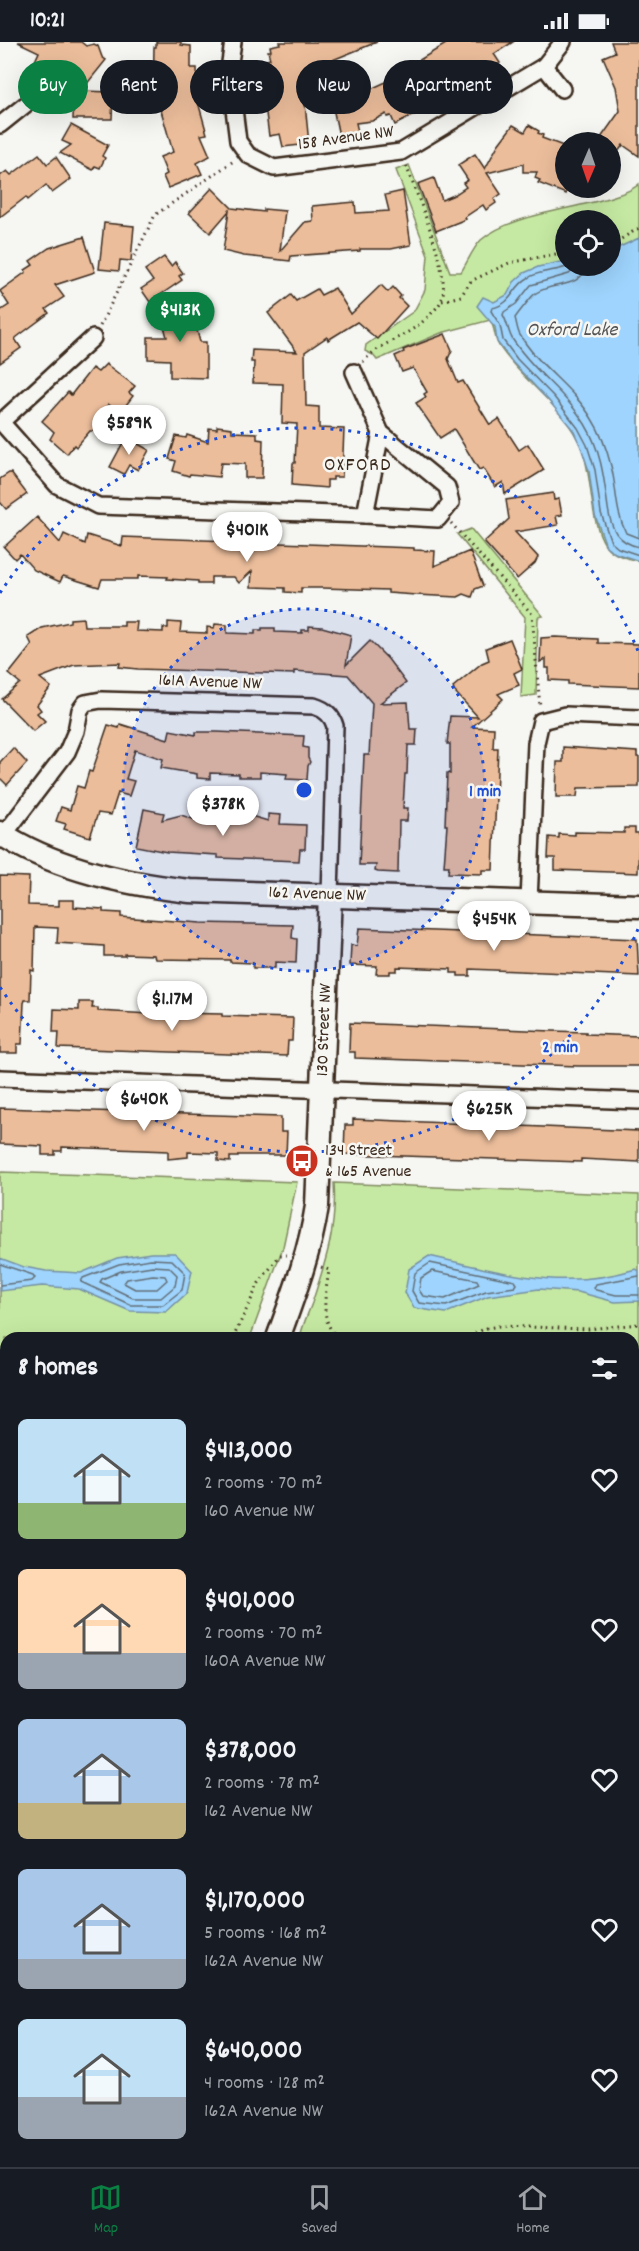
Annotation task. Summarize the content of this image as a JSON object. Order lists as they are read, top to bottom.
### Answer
{
  "streets": {
    "street": [
      "158 Avenue NW",
      "161A Avenue NW",
      "162 Avenue NW",
      "130 Street NW"
    ]
  },
  "crossings": [
    ["161A Avenue NW", "162 Avenue NW"],
    ["161A Avenue NW", "130 Street NW"],
    ["162 Avenue NW", "130 Street NW"]
  ],
  "districts": ["OXFORD"],
  "water": ["Oxford Lake"],
  "places": {
    "bus stop": ["134 Street & 165 Avenue"]
  },
  "north": "bottom",
  "page": {
    "status": "10:21",
    "chip": [
      "Buy",
      "Rent",
      "Filters",
      "New",
      "Apartment"
    ],
    "price": [
      "$413K",
      "$589K",
      "$401K",
      "$378K",
      "$454K",
      "$1.17M",
      "$640K",
      "$625K"
    ],
    "heading": "8 homes",
    "list": [
      {
        "name": "$413,000",
        "note": "2 rooms · 70 m² · 160 Avenue NW"
      },
      {
        "name": "$401,000",
        "note": "2 rooms · 70 m² · 160A Avenue NW"
      },
      {
        "name": "$378,000",
        "note": "2 rooms · 78 m² · 162 Avenue NW"
      },
      {
        "name": "$1,170,000",
        "note": "5 rooms · 168 m² · 162A Avenue NW"
      },
      {
        "name": "$640,000",
        "note": "4 rooms · 128 m² · 162A Avenue NW"
      }
    ],
    "tabs": ["Map", "Saved", "Home"]
  },
  "rings": ["1 min", "2 min"]
}
